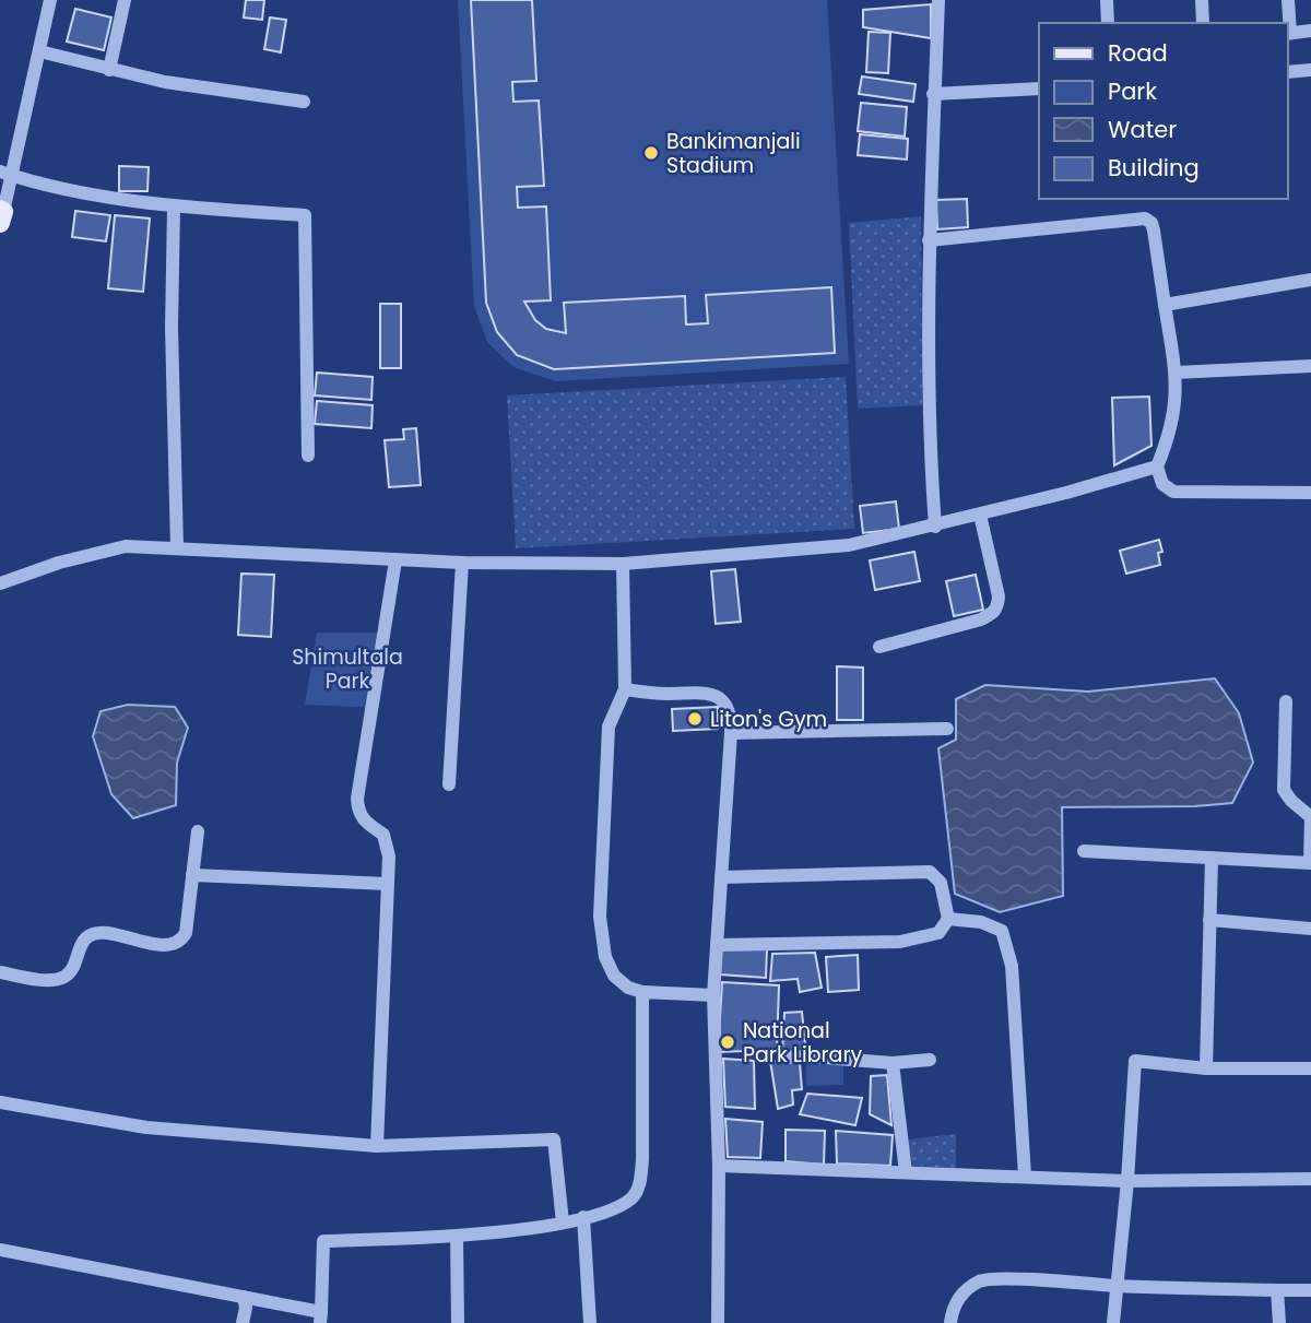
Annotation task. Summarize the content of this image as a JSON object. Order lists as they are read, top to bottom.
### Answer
{
  "parks": ["Shimultala Park"],
  "places": ["Bankimanjali Stadium", "Liton's Gym", "National Park Library"],
  "legend": [
    "Road",
    "Park",
    "Water",
    "Building"
  ]
}
